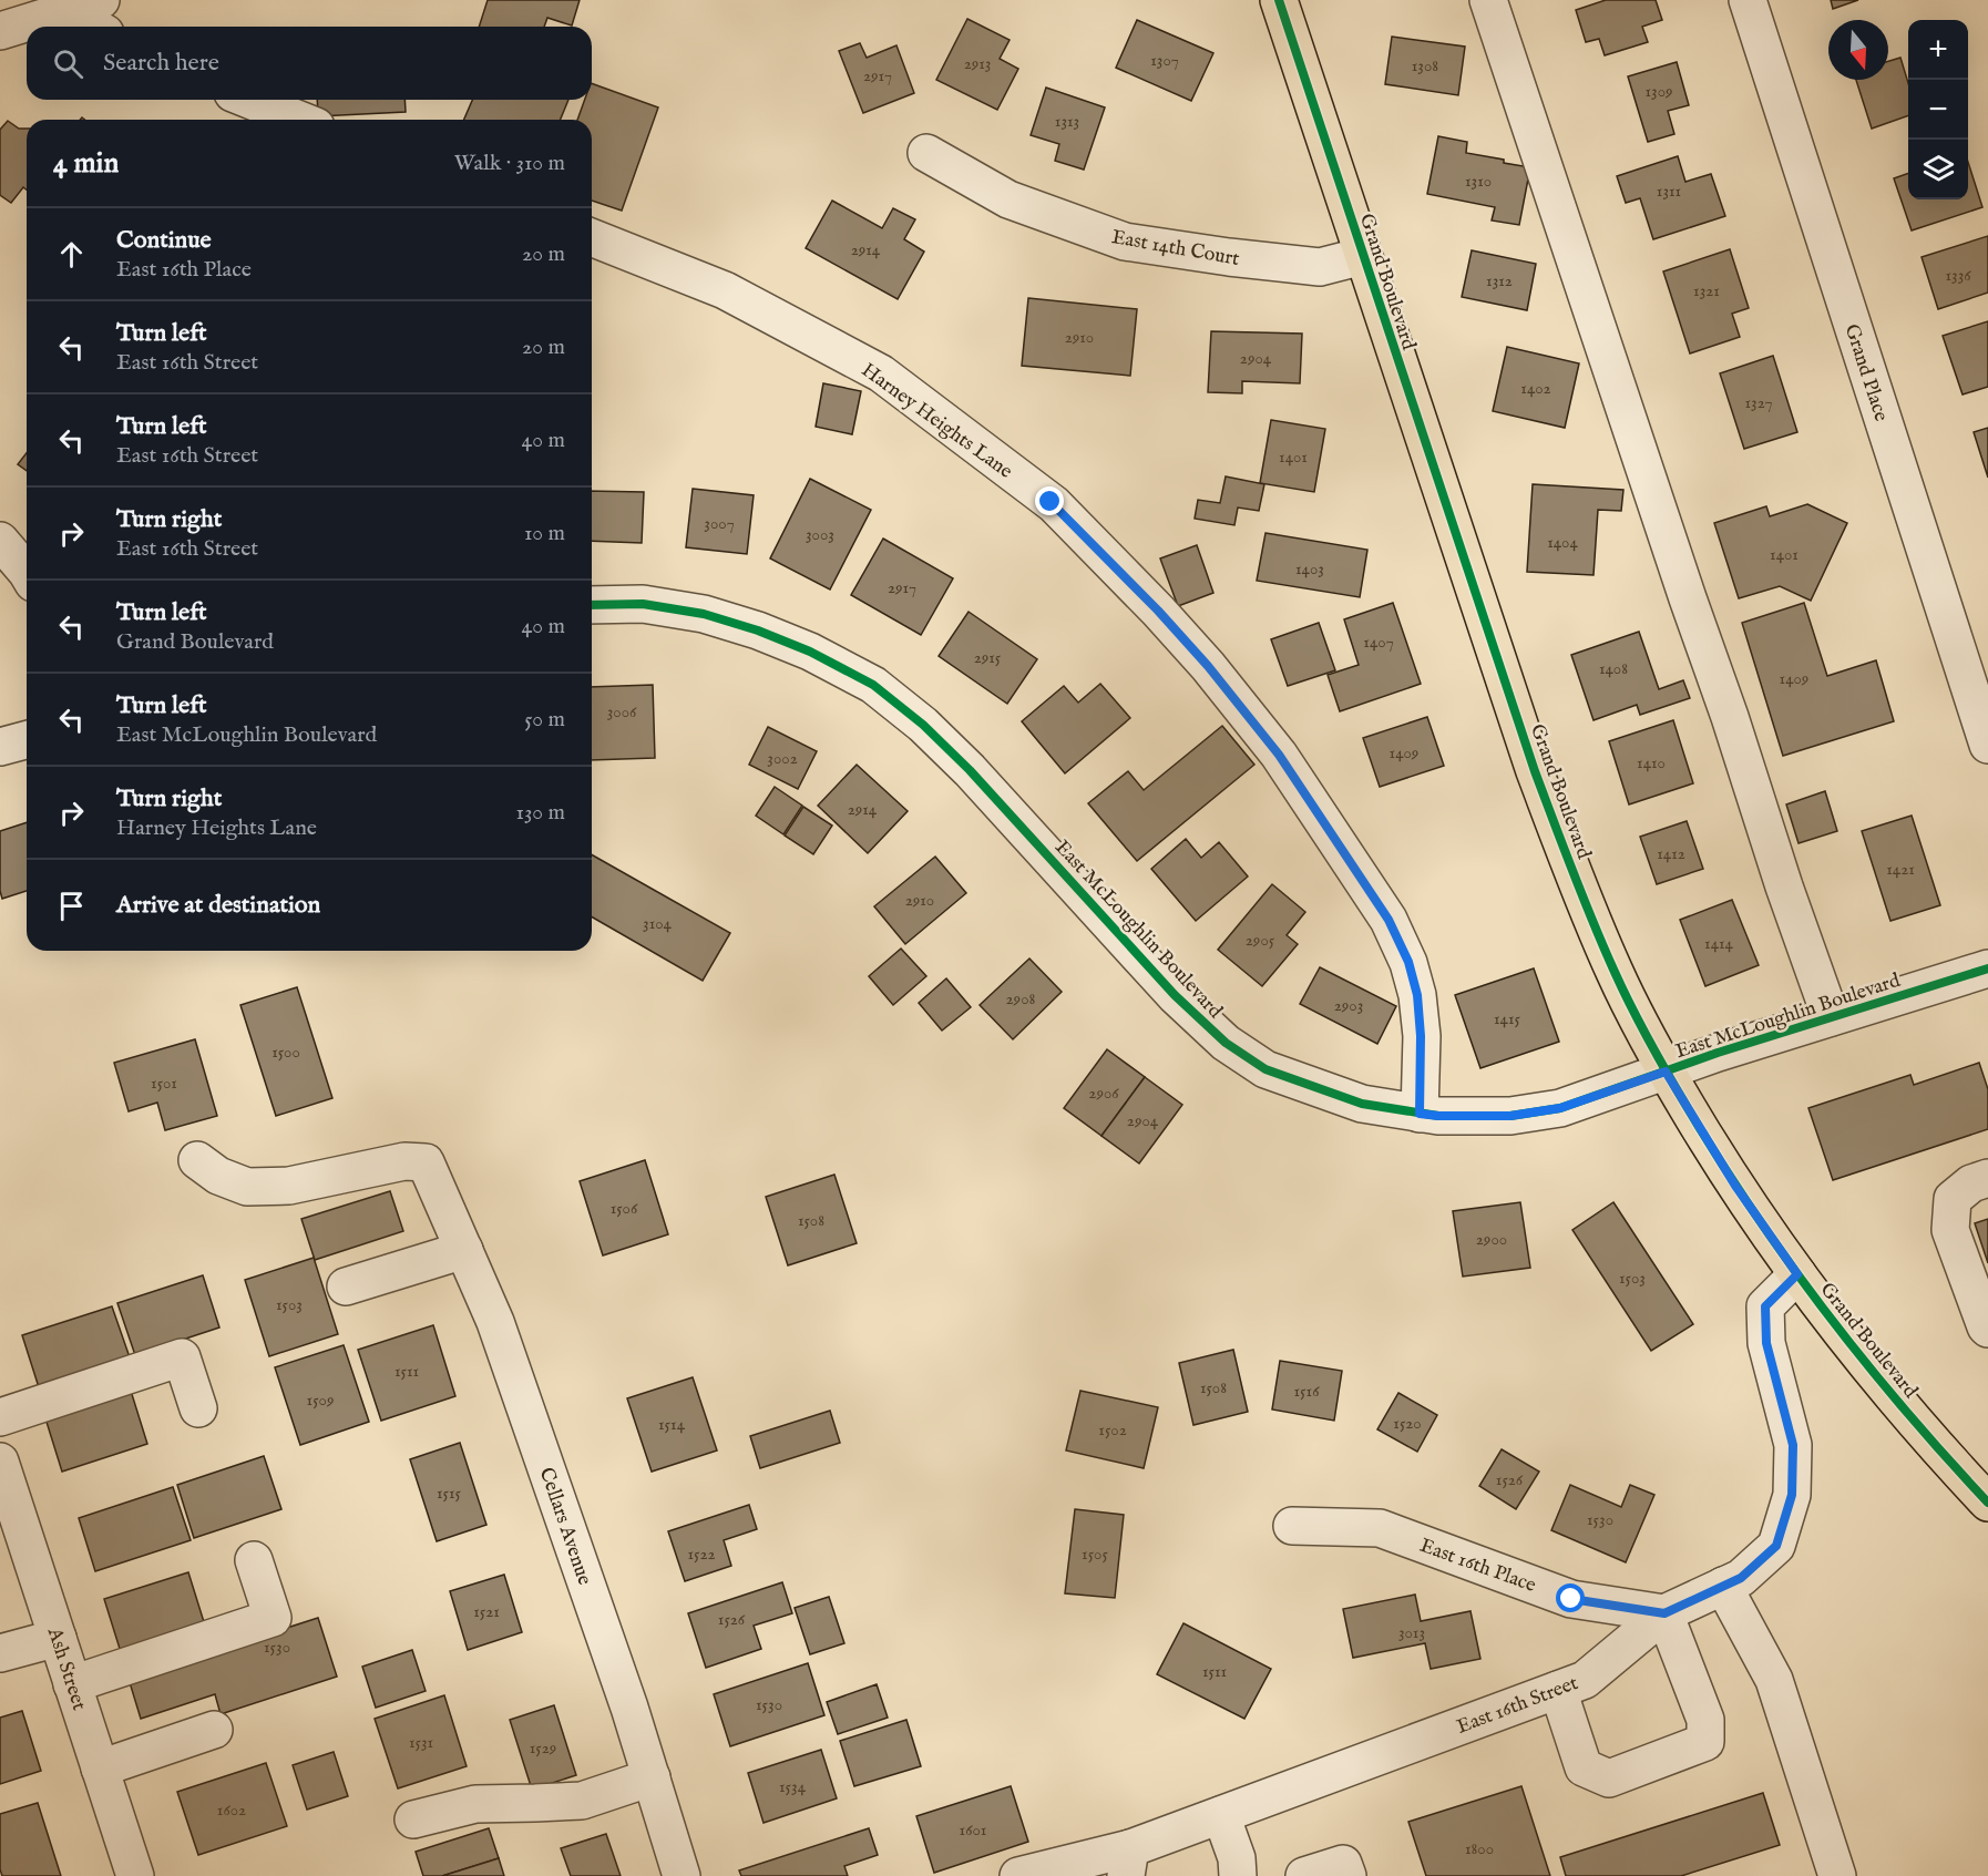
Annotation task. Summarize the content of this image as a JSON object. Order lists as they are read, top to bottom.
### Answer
{
  "streets": {
    "main road": ["Grand Boulevard"],
    "street": [
      "East 14th Court",
      "Grand Place",
      "Harney Heights Lane",
      "East McLoughlin Boulevard",
      "Cellars Avenue",
      "East 16th Place",
      "Ash Street",
      "East 16th Street"
    ]
  },
  "crossings": [
    ["East 14th Court", "Grand Boulevard"],
    ["Grand Boulevard", "East McLoughlin Boulevard"],
    ["Grand Boulevard", "East 16th Street"],
    ["Harney Heights Lane", "East McLoughlin Boulevard"],
    ["East 16th Place", "East 16th Street"]
  ],
  "house_numbers": [
    "1307",
    "2913",
    "1308",
    "2917",
    "1309",
    "1313",
    "1310",
    "1311",
    "2914",
    "1336",
    "1312",
    "1321",
    "2910",
    "2904",
    "1402",
    "1327",
    "1401",
    "3007",
    "3003",
    "1404",
    "1401",
    "1403",
    "2917",
    "1407",
    "2915",
    "1408",
    "1409",
    "3006",
    "1409",
    "3002",
    "1410",
    "2914",
    "1412",
    "1421",
    "2910",
    "3104",
    "2905",
    "1414",
    "2908",
    "2903",
    "1415",
    "1500",
    "1501",
    "2906",
    "2904",
    "1506",
    "1508",
    "2900",
    "1503",
    "1503",
    "1511",
    "1508",
    "1516",
    "1509",
    "1520",
    "1514",
    "1502",
    "1526",
    "1515",
    "1530",
    "1522",
    "1505",
    "1521",
    "1526",
    "3013",
    "1530",
    "1511",
    "1530",
    "1531",
    "1529",
    "1534",
    "1602",
    "1601",
    "1800"
  ],
  "north": "bottom",
  "page": {
    "map_buttons": ["+", "−"],
    "search": "Search here",
    "heading": ["4 min", "Walk · 310 m"],
    "list": [
      ["Continue", "East 16th Place", "20 m"],
      ["Turn left", "East 16th Street", "20 m"],
      ["Turn left", "East 16th Street", "40 m"],
      ["Turn right", "East 16th Street", "10 m"],
      ["Turn left", "Grand Boulevard", "40 m"],
      ["Turn left", "East McLoughlin Boulevard", "50 m"],
      ["Turn right", "Harney Heights Lane", "130 m"],
      "Arrive at destination"
    ]
  }
}
